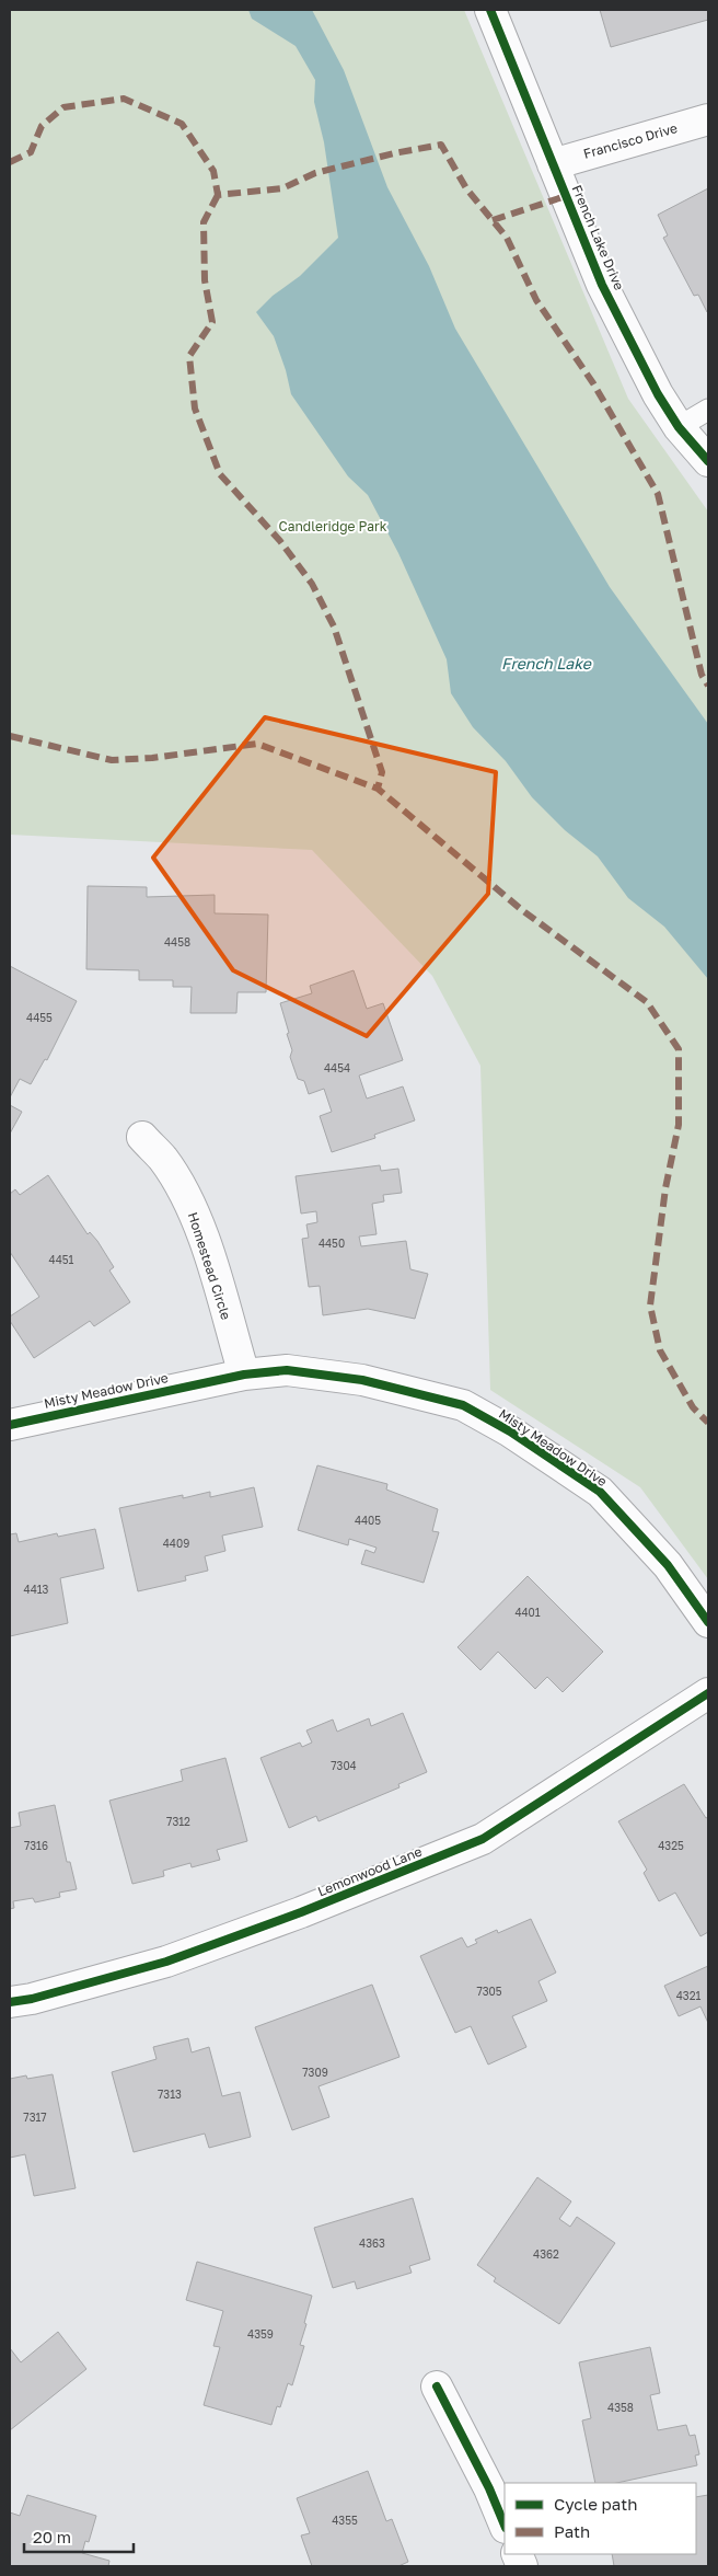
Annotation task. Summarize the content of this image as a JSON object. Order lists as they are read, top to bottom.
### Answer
{
  "streets": {
    "street": [
      "Francisco Drive",
      "French Lake Drive",
      "Homestead Circle",
      "Misty Meadow Drive",
      "Lemonwood Lane"
    ]
  },
  "crossings": [
    ["Francisco Drive", "French Lake Drive"],
    ["Homestead Circle", "Misty Meadow Drive"]
  ],
  "water": ["French Lake"],
  "parks": ["Candleridge Park"],
  "house_numbers": [
    "4458",
    "4455",
    "4454",
    "4450",
    "4451",
    "4405",
    "4409",
    "4413",
    "4401",
    "7304",
    "7312",
    "7316",
    "4325",
    "7305",
    "4321",
    "7309",
    "7313",
    "7317",
    "4363",
    "4362",
    "4359",
    "4358",
    "4355"
  ],
  "legend": ["Cycle path", "Path"],
  "scale_bar": "20 m"
}
